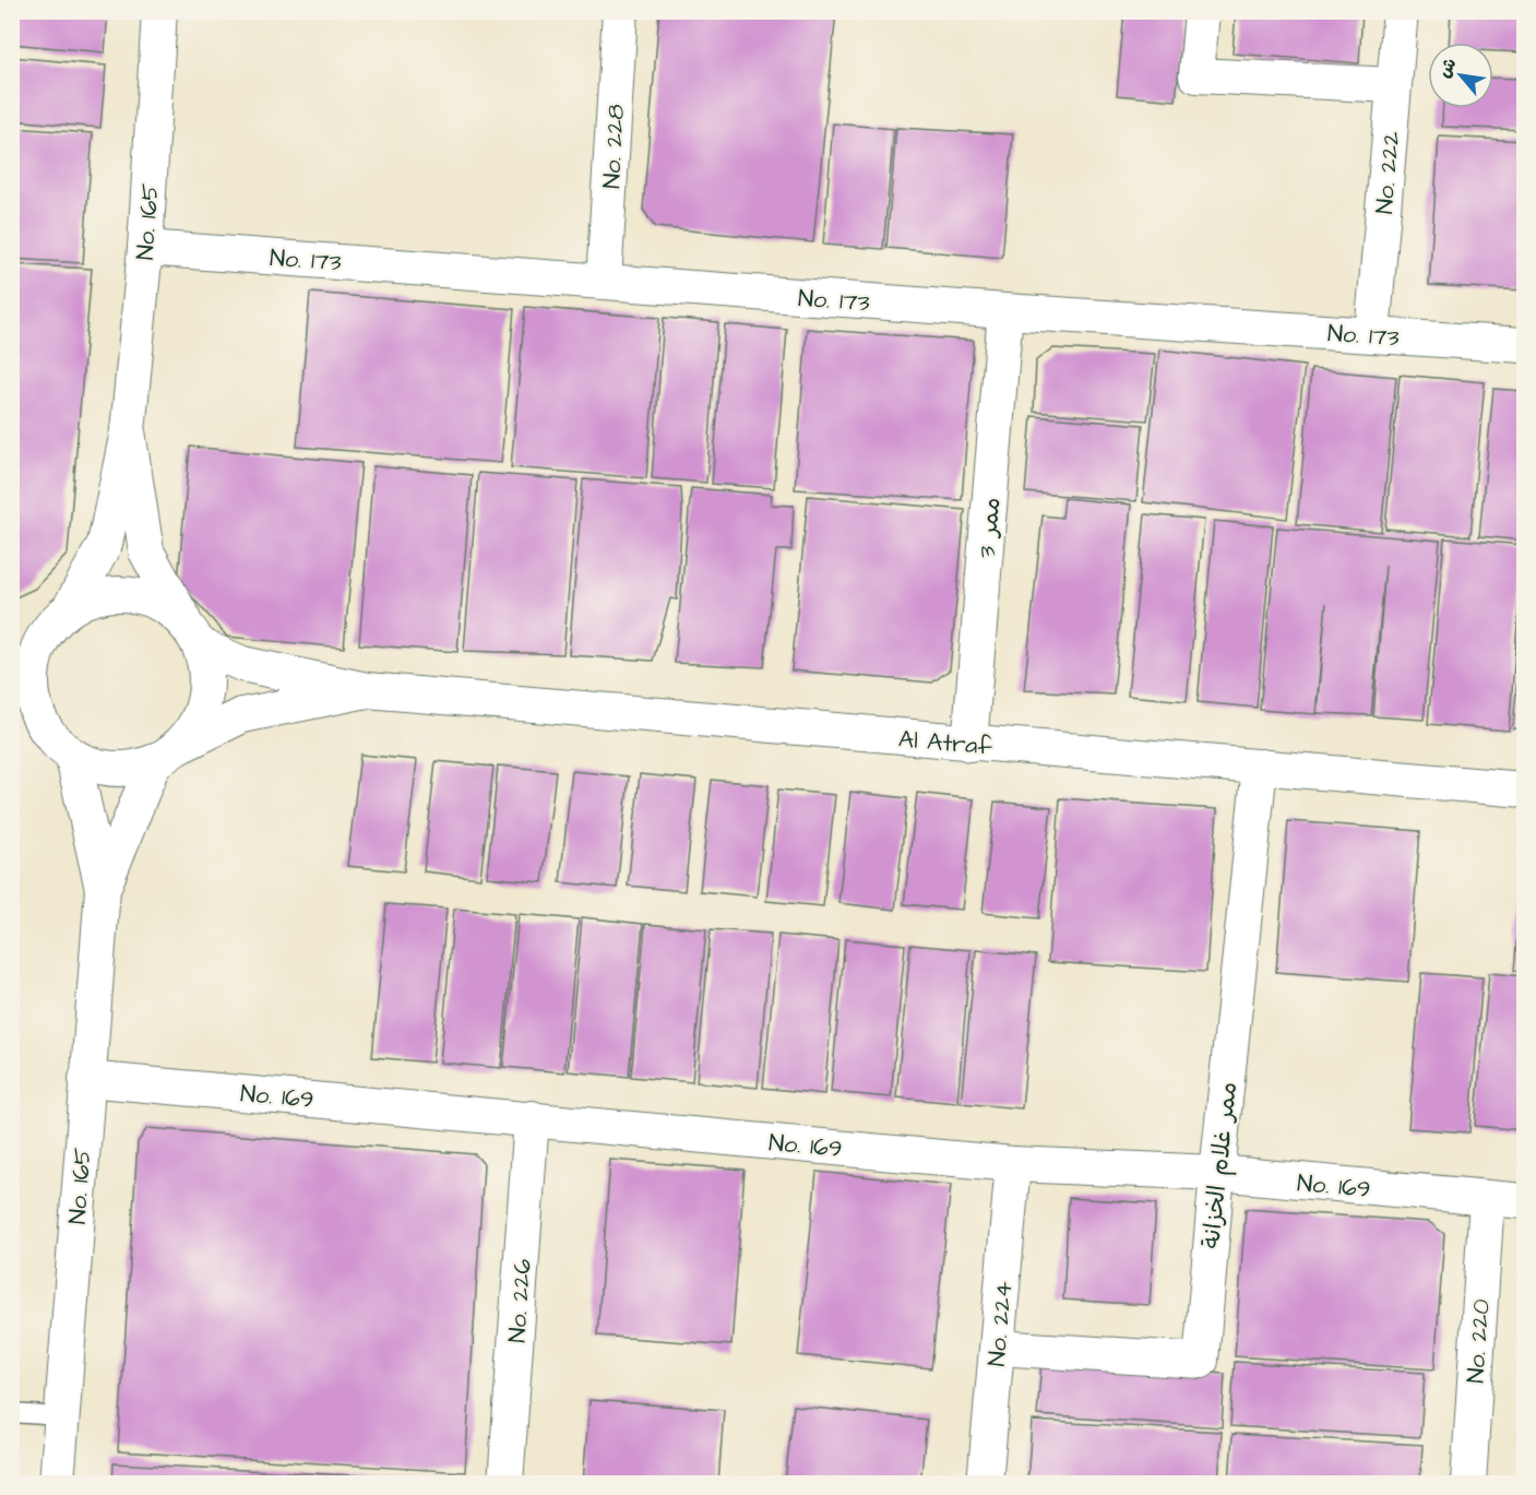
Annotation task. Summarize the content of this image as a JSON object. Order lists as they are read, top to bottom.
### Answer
{
  "streets": {
    "street": [
      "No. 228",
      "No. 222",
      "No. 165",
      "No. 173",
      "ممر 3",
      "Al Atraf",
      "No. 169",
      "ممر غلام الخزانة",
      "No. 226",
      "No. 224",
      "No. 220"
    ]
  },
  "crossings": [
    ["No. 228", "No. 173"],
    ["No. 222", "No. 173"],
    ["No. 165", "No. 173"],
    ["No. 165", "No. 169"],
    ["No. 173", "ممر 3"],
    ["ممر 3", "Al Atraf"],
    ["Al Atraf", "ممر غلام الخزانة"],
    ["No. 169", "ممر غلام الخزانة"],
    ["No. 169", "No. 226"],
    ["No. 169", "No. 224"],
    ["No. 169", "No. 220"],
    ["ممر غلام الخزانة", "No. 224"]
  ],
  "north": "top left"
}
